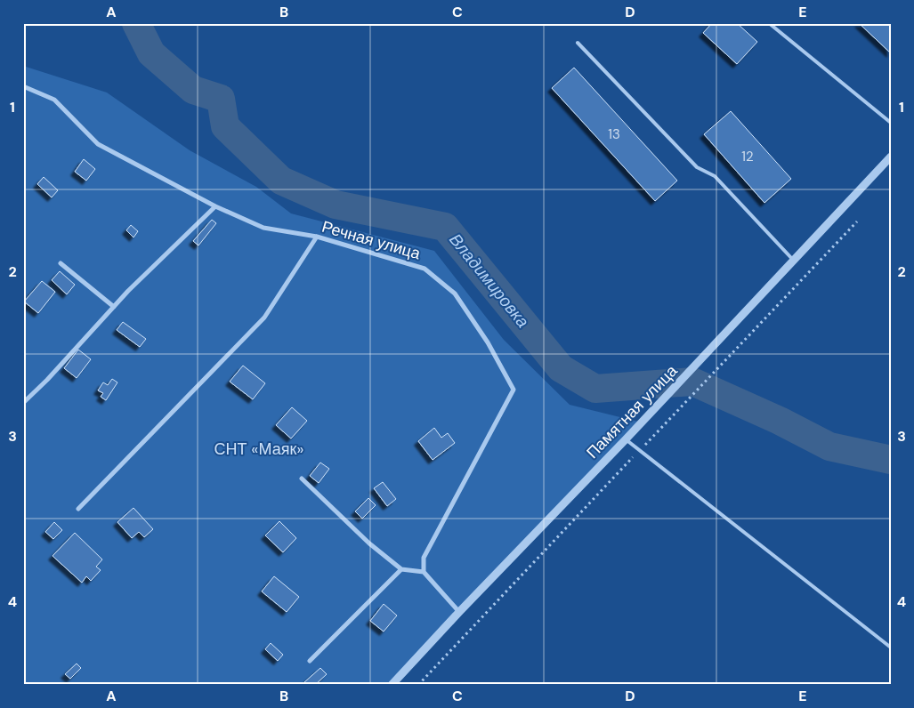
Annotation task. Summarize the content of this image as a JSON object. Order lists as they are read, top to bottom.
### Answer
{
  "streets": {
    "street": ["Речная улица", "Памятная улица"]
  },
  "water": ["Владимировка"],
  "parks": ["СНТ «Маяк»"],
  "house_numbers": ["13", "12"],
  "grid": {
    "columns": [
      "A",
      "B",
      "C",
      "D",
      "E"
    ],
    "rows": [
      "1",
      "2",
      "3",
      "4"
    ]
  }
}
